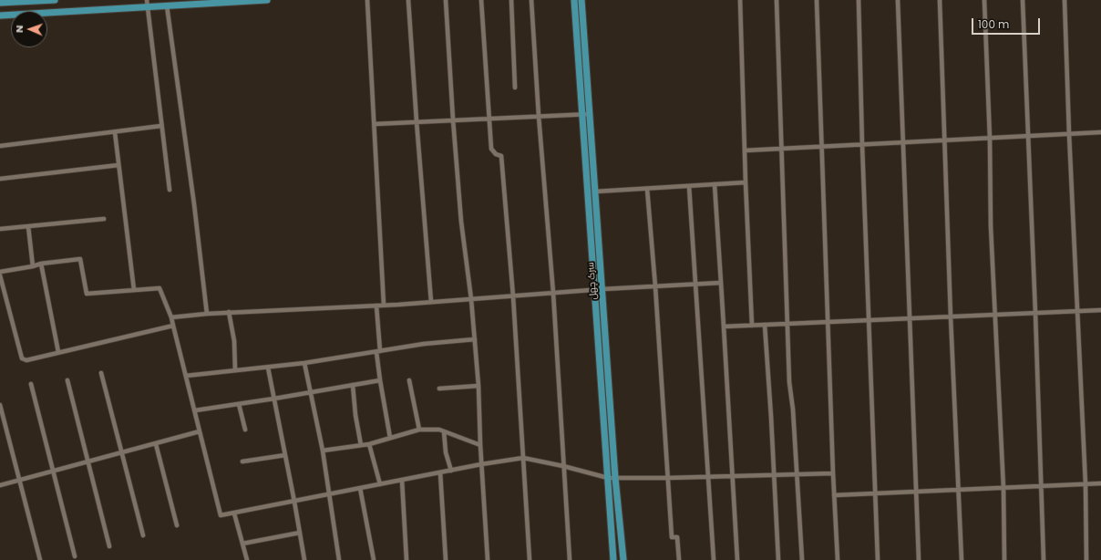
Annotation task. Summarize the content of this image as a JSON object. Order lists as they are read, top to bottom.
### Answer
{
  "streets": {
    "main road": ["سرک چهل"]
  },
  "scale_bar": "100 m",
  "north": "left"
}
